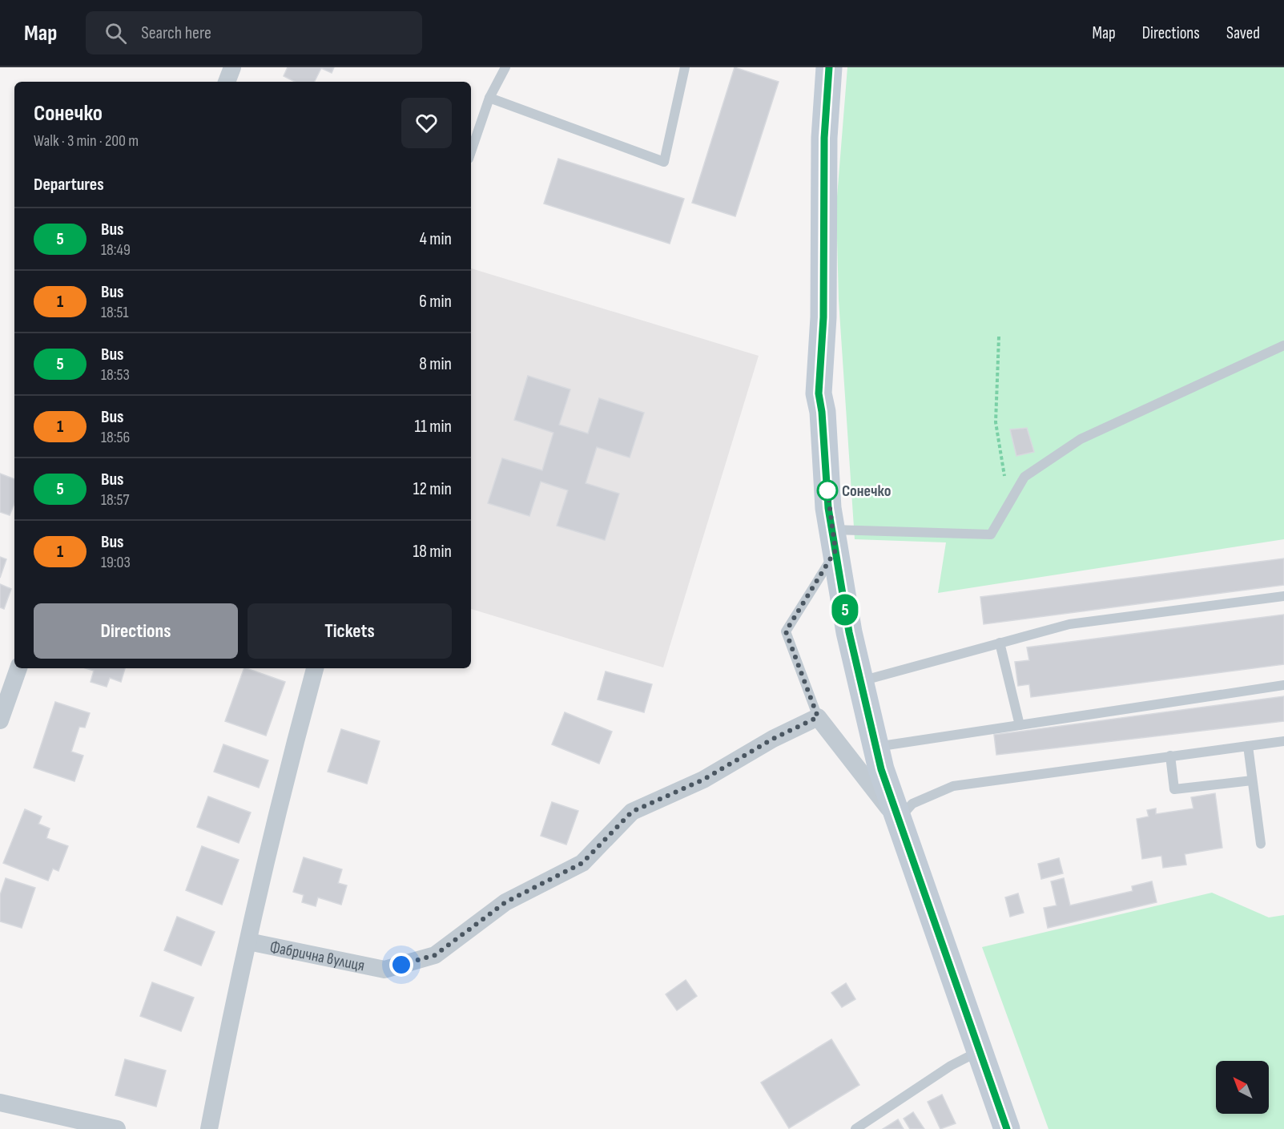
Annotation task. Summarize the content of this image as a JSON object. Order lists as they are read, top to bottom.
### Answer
{
  "streets": {
    "street": ["Фабрична вулиця"]
  },
  "places": ["Сонечко"],
  "lines": ["bus line 5"],
  "north": "top left",
  "page": {
    "header": "Map",
    "search": "Search here",
    "nav": ["Map", "Directions", "Saved"],
    "on_map": "5",
    "heading": [
      ["Сонечко", "Walk · 3 min · 200 m"],
      "Departures"
    ],
    "list": [
      {
        "mark": "5",
        "name": "Bus",
        "note": "18:49",
        "value": "4 min"
      },
      {
        "mark": "1",
        "name": "Bus",
        "note": "18:51",
        "value": "6 min"
      },
      {
        "mark": "5",
        "name": "Bus",
        "note": "18:53",
        "value": "8 min"
      },
      {
        "mark": "1",
        "name": "Bus",
        "note": "18:56",
        "value": "11 min"
      },
      {
        "mark": "5",
        "name": "Bus",
        "note": "18:57",
        "value": "12 min"
      },
      {
        "mark": "1",
        "name": "Bus",
        "note": "19:03",
        "value": "18 min"
      }
    ],
    "buttons": ["Directions", "Tickets"]
  }
}
